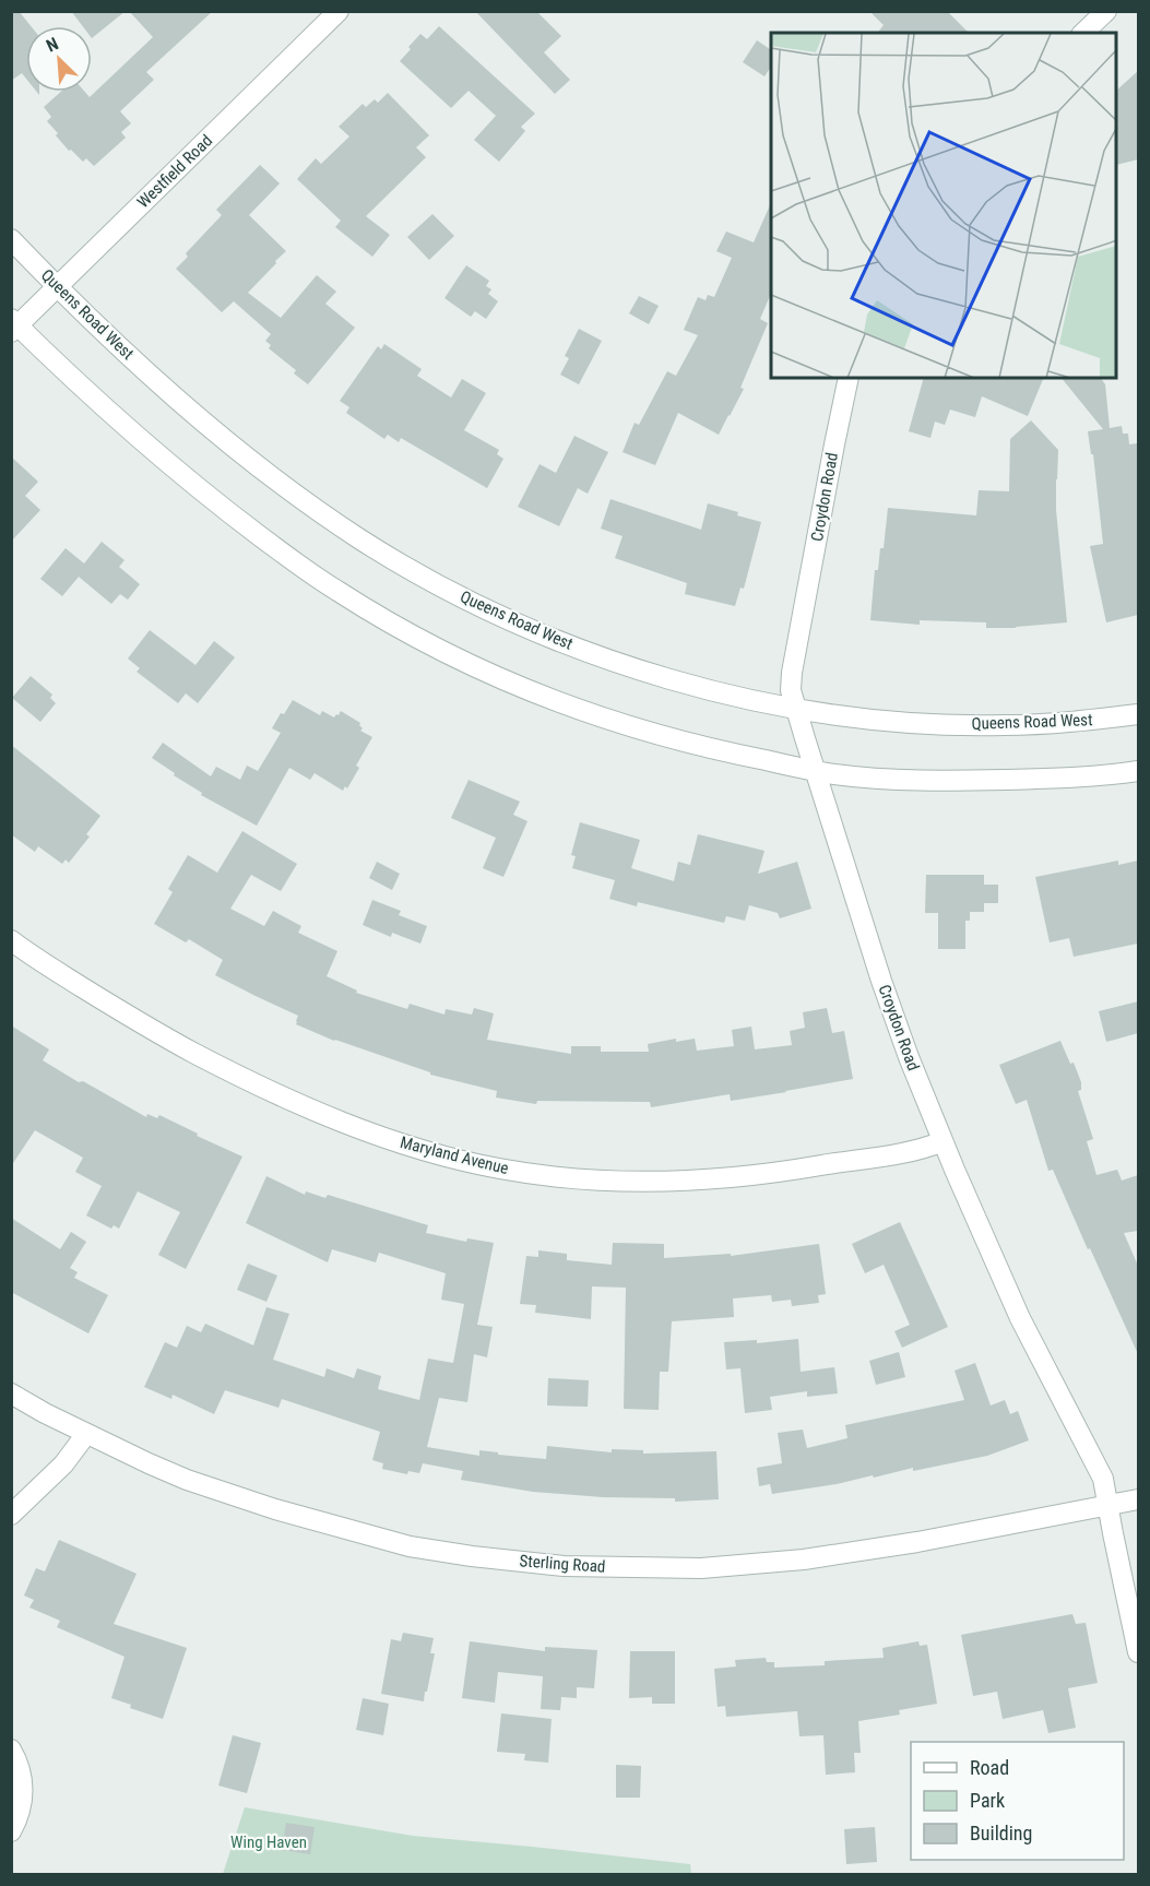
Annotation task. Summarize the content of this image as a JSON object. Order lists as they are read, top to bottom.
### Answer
{
  "streets": {
    "street": [
      "Westfield Road",
      "Queens Road West",
      "Croydon Road",
      "Maryland Avenue",
      "Sterling Road"
    ]
  },
  "crossings": [
    ["Westfield Road", "Queens Road West"],
    ["Queens Road West", "Croydon Road"],
    ["Croydon Road", "Maryland Avenue"],
    ["Croydon Road", "Sterling Road"]
  ],
  "parks": ["Wing Haven"],
  "legend": ["Road", "Park", "Building"],
  "north": "top left"
}
